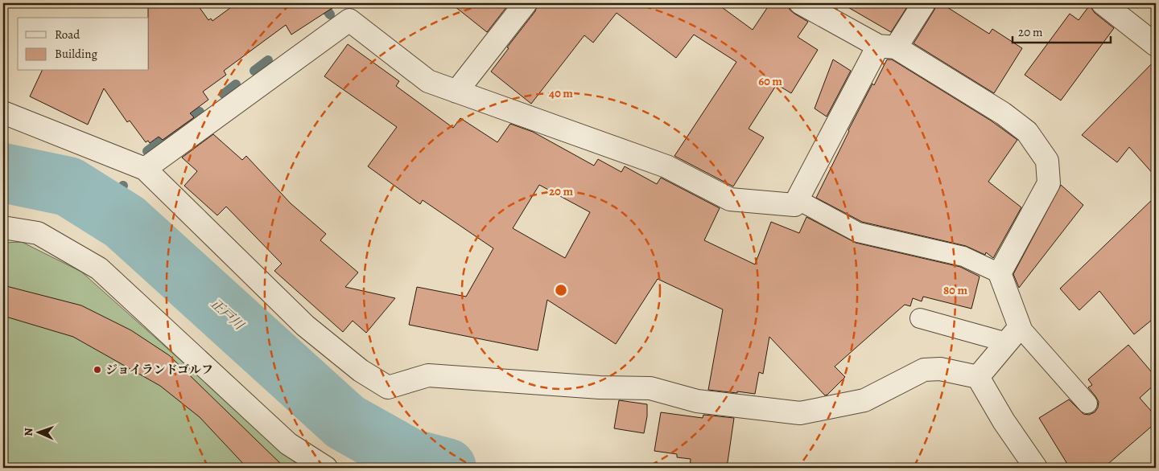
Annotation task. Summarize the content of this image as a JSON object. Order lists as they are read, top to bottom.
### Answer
{
  "water": ["正戸川"],
  "places": ["ジョイランドゴルフ"],
  "legend": ["Road", "Building"],
  "scale_bar": "20 m",
  "north": "left",
  "rings": [
    "60 m",
    "40 m",
    "20 m",
    "80 m"
  ]
}
